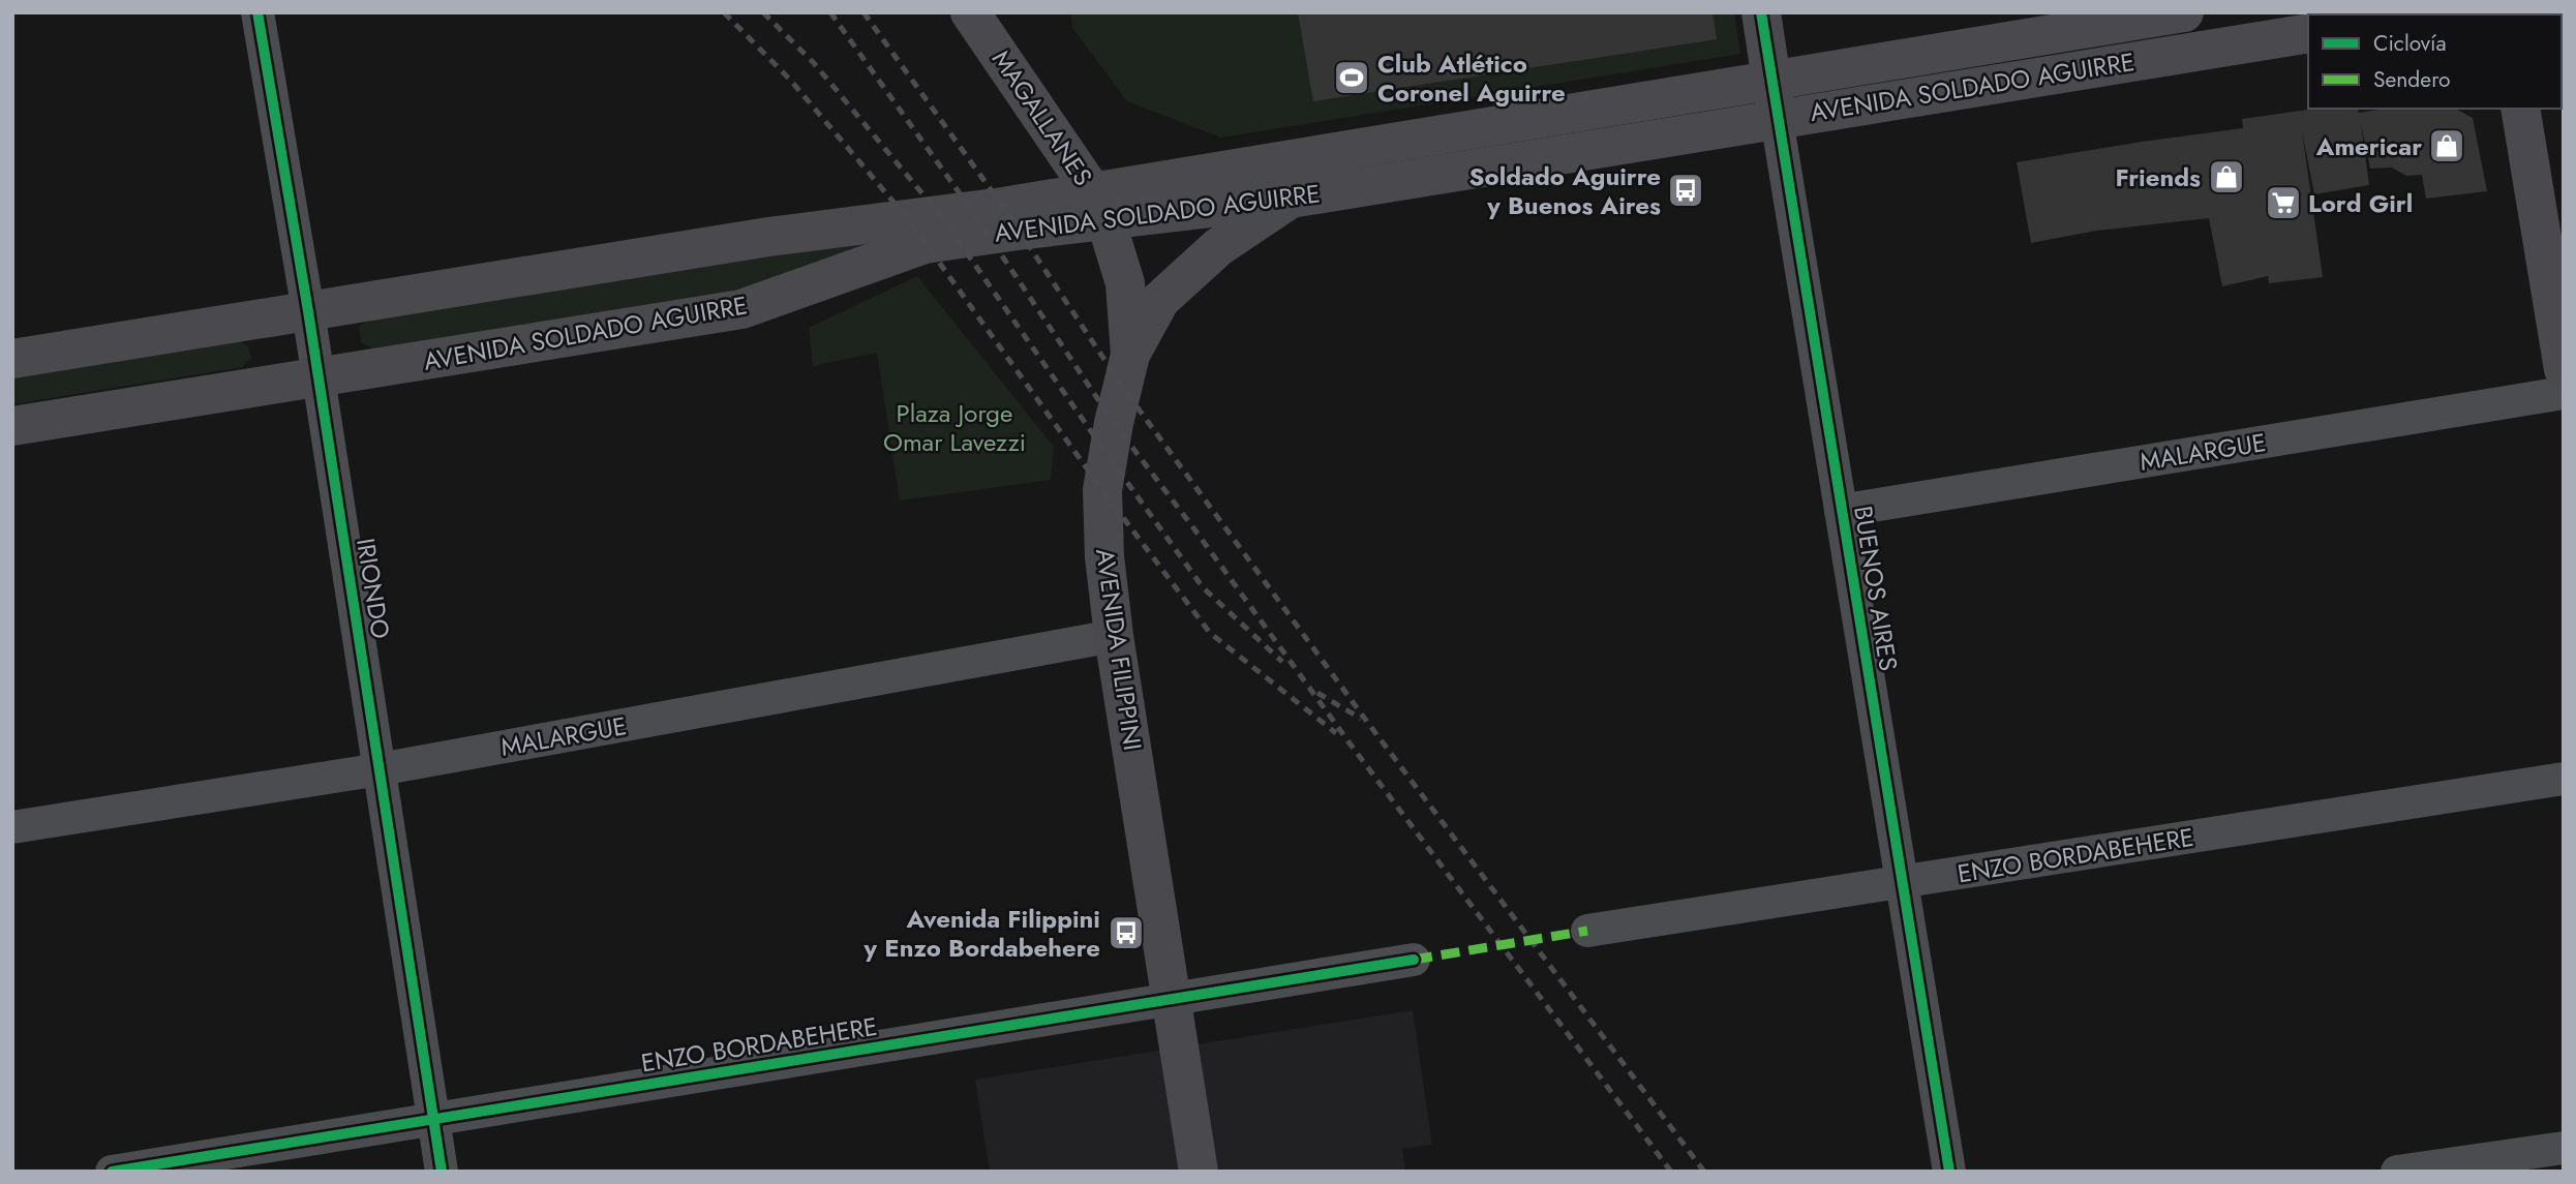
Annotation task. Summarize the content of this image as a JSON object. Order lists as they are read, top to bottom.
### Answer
{
  "streets": {
    "main road": [
      "AVENIDA SOLDADO AGUIRRE",
      "MAGALLANES",
      "BUENOS AIRES",
      "AVENIDA FILIPPINI"
    ],
    "street": ["MALARGUE", "IRIONDO", "ENZO BORDABEHERE"]
  },
  "crossings": [
    ["AVENIDA SOLDADO AGUIRRE", "MAGALLANES"],
    ["AVENIDA SOLDADO AGUIRRE", "IRIONDO"],
    ["AVENIDA SOLDADO AGUIRRE", "BUENOS AIRES"],
    ["AVENIDA SOLDADO AGUIRRE", "AVENIDA FILIPPINI"],
    ["MAGALLANES", "AVENIDA FILIPPINI"],
    ["MALARGUE", "IRIONDO"],
    ["MALARGUE", "BUENOS AIRES"],
    ["MALARGUE", "AVENIDA FILIPPINI"],
    ["IRIONDO", "ENZO BORDABEHERE"],
    ["BUENOS AIRES", "ENZO BORDABEHERE"],
    ["AVENIDA FILIPPINI", "ENZO BORDABEHERE"]
  ],
  "parks": ["Plaza Jorge Omar Lavezzi"],
  "places": {
    "sports": ["Club Atlético Coronel Aguirre"],
    "shop": ["Americar", "Friends"],
    "bus stop": ["Soldado Aguirre y Buenos Aires", "Avenida Filippini y Enzo Bordabehere"],
    "supermarket": ["Lord Girl"]
  },
  "legend": ["Ciclovía", "Sendero"]
}
